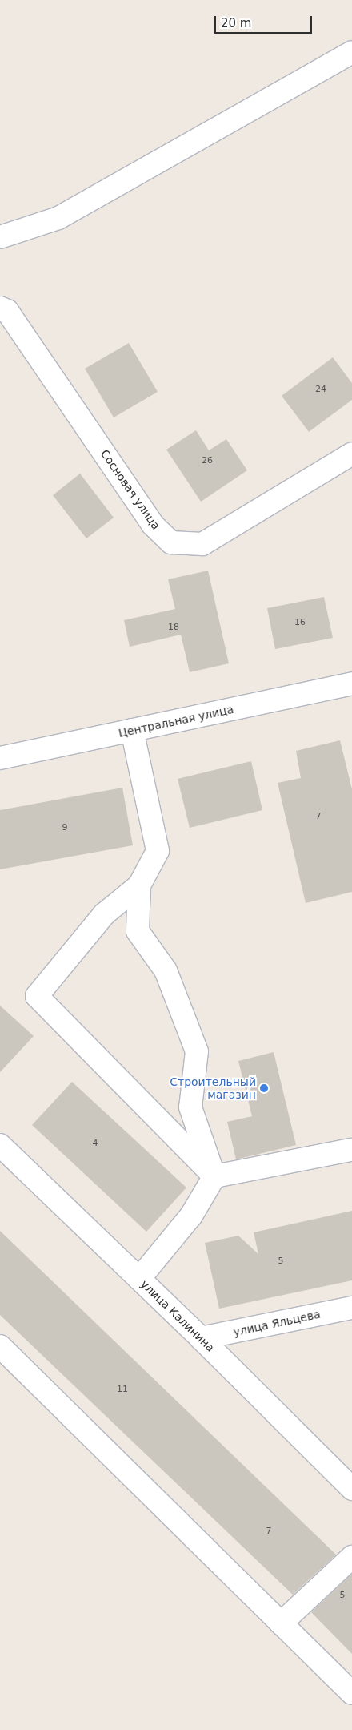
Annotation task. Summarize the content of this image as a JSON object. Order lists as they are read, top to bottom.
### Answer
{
  "streets": {
    "street": [
      "Сосновая улица",
      "Центральная улица",
      "улица Калинина",
      "улица Яльцева"
    ]
  },
  "crossings": [
    ["улица Калинина", "улица Яльцева"]
  ],
  "places": ["Строительный магазин"],
  "house_numbers": [
    "24",
    "26",
    "16",
    "18",
    "7",
    "9",
    "4",
    "5",
    "11",
    "7",
    "5"
  ],
  "scale_bar": "20 m"
}
